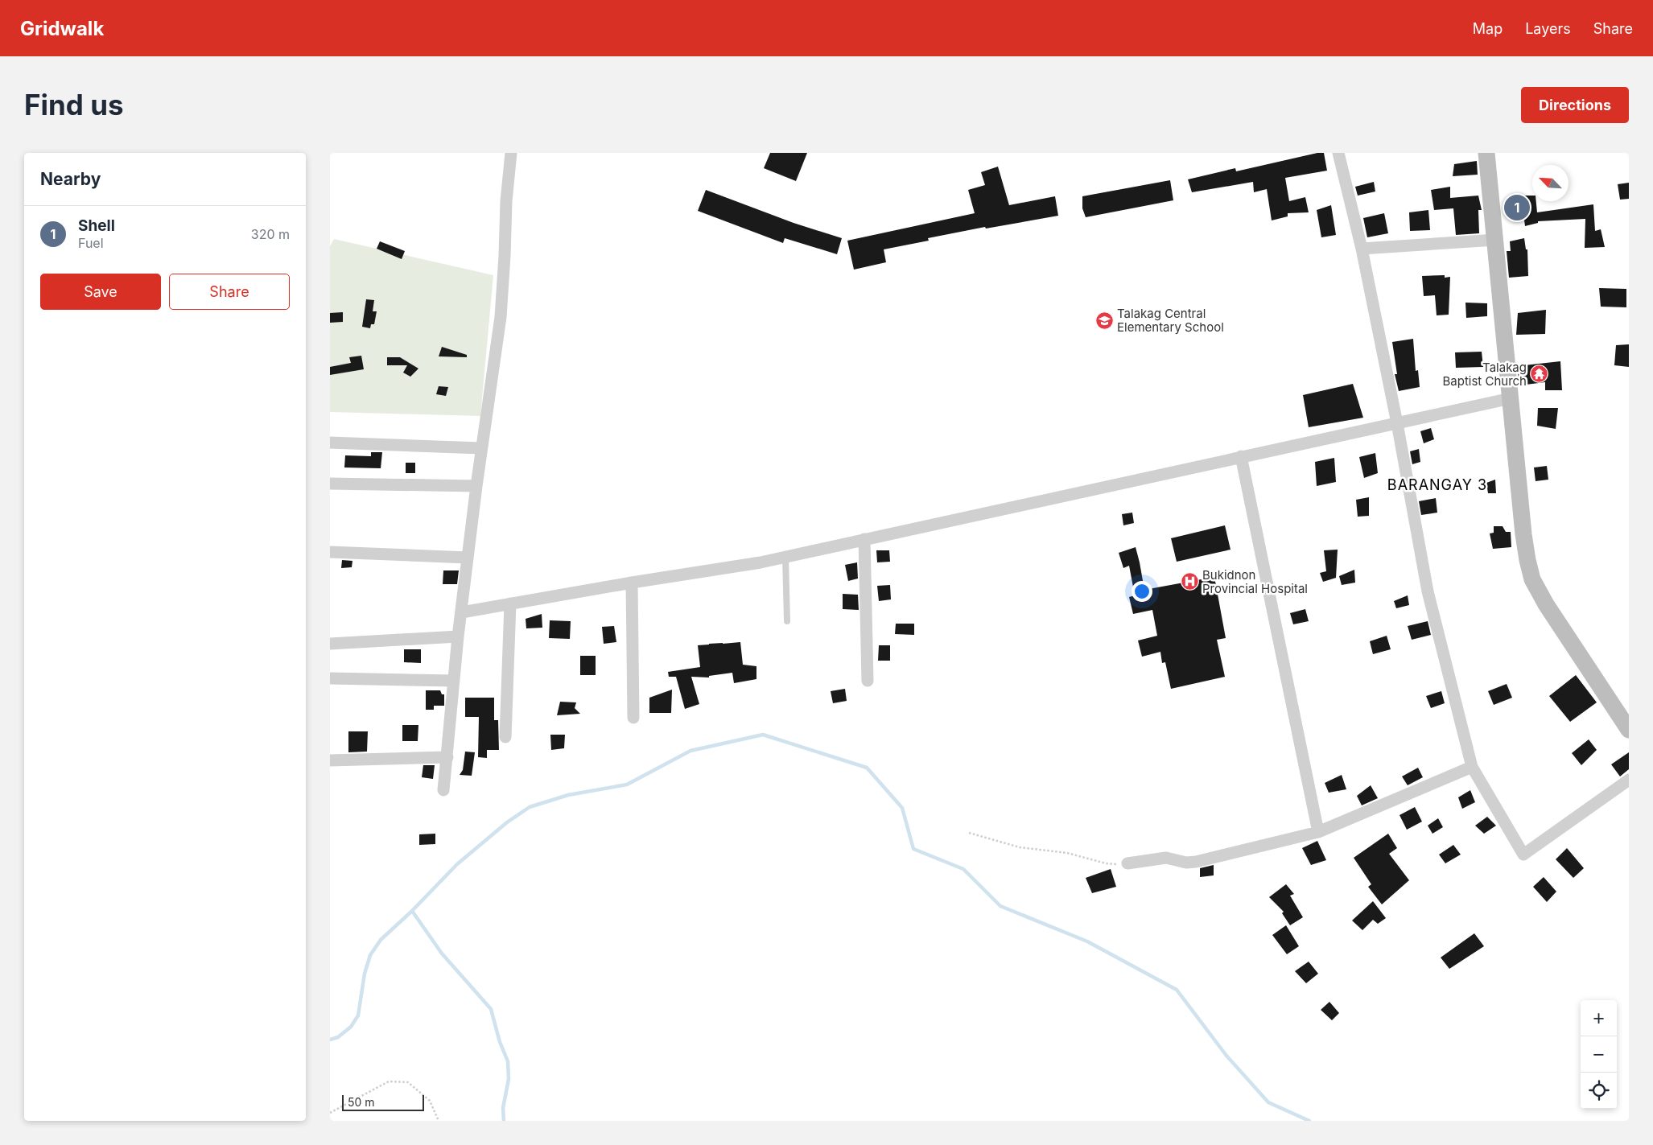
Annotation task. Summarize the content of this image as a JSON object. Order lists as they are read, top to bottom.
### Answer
{
  "districts": ["BARANGAY 3"],
  "places": {
    "school or university": ["Talakag Central Elementary School"],
    "temple": ["Talakag Baptist Church"],
    "hospital": ["Bukidnon Provincial Hospital"]
  },
  "scale_bar": "50 m",
  "north": "top left",
  "page": {
    "header": "Gridwalk",
    "nav": ["Map", "Layers", "Share"],
    "buttons": [
      "Directions",
      ["Save", "Share"]
    ],
    "title": "Find us",
    "heading": "Nearby",
    "pins": "1",
    "list": [
      {
        "mark": "1",
        "name": "Shell",
        "note": "Fuel",
        "value": "320 m"
      }
    ],
    "map_buttons": ["+", "−"],
    "scale": "50 m"
  }
}
